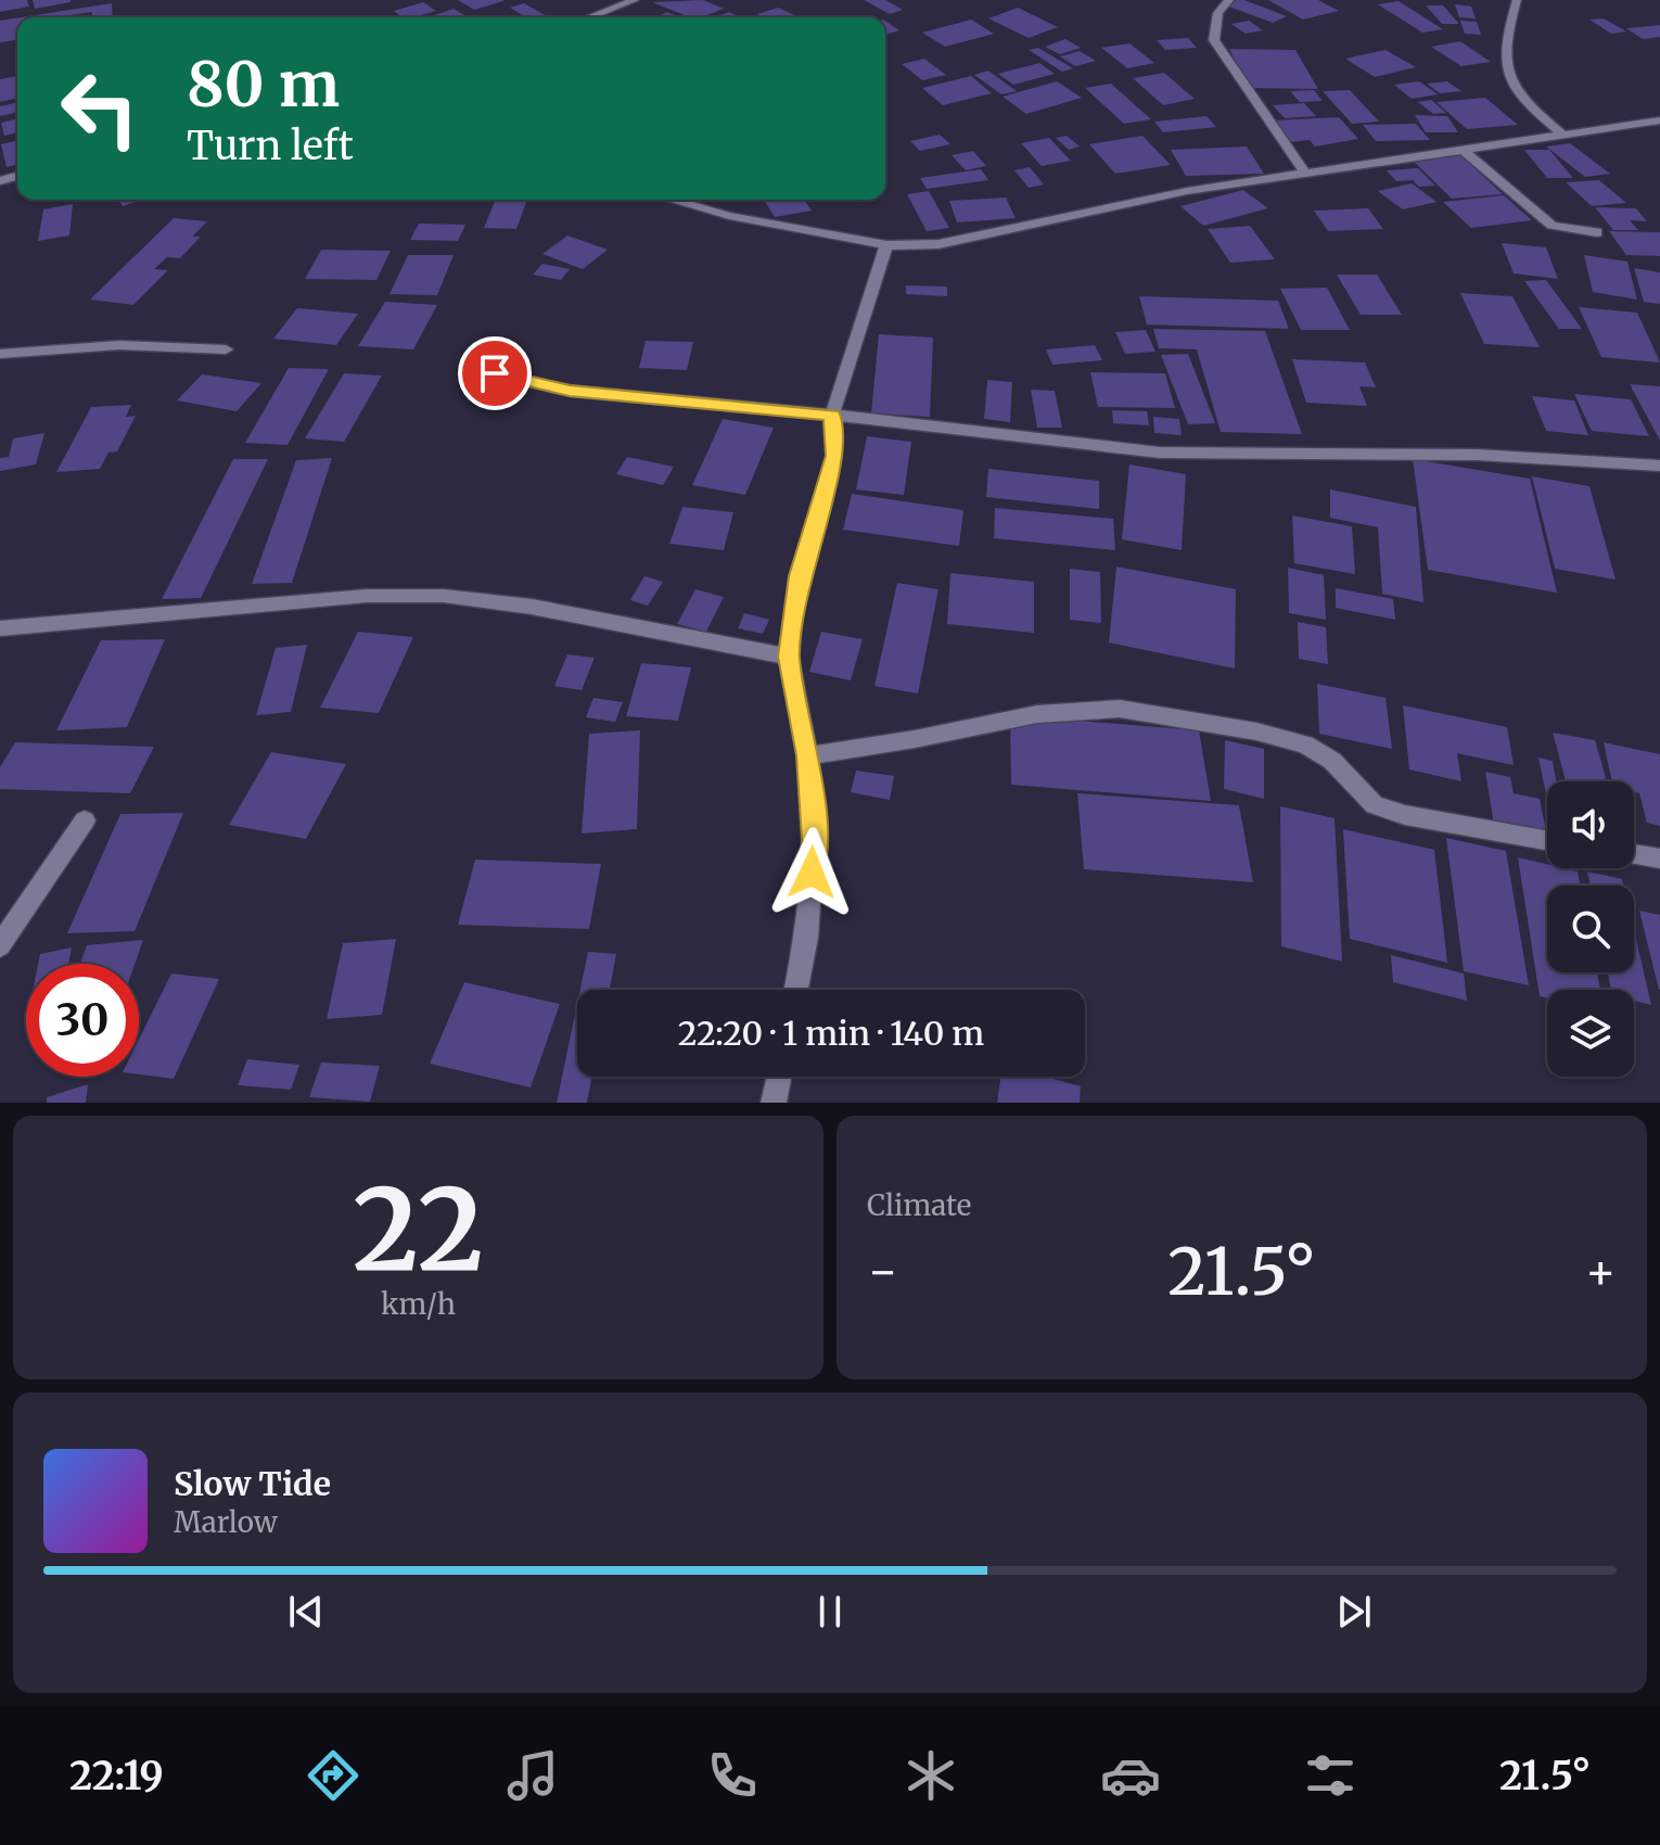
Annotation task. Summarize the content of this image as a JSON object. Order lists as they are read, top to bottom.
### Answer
{
  "page": {
    "turn": ["80 m", "Turn left"],
    "limit": "30",
    "trip": "22:20 · 1 min · 140 m",
    "tile": [
      ["22", "km/h"],
      "Climate"
    ],
    "heat": ["−", "21.5°", "+"],
    "song": ["Slow Tide", "Marlow"],
    "tabs": ["22:19", "21.5°"]
  }
}
